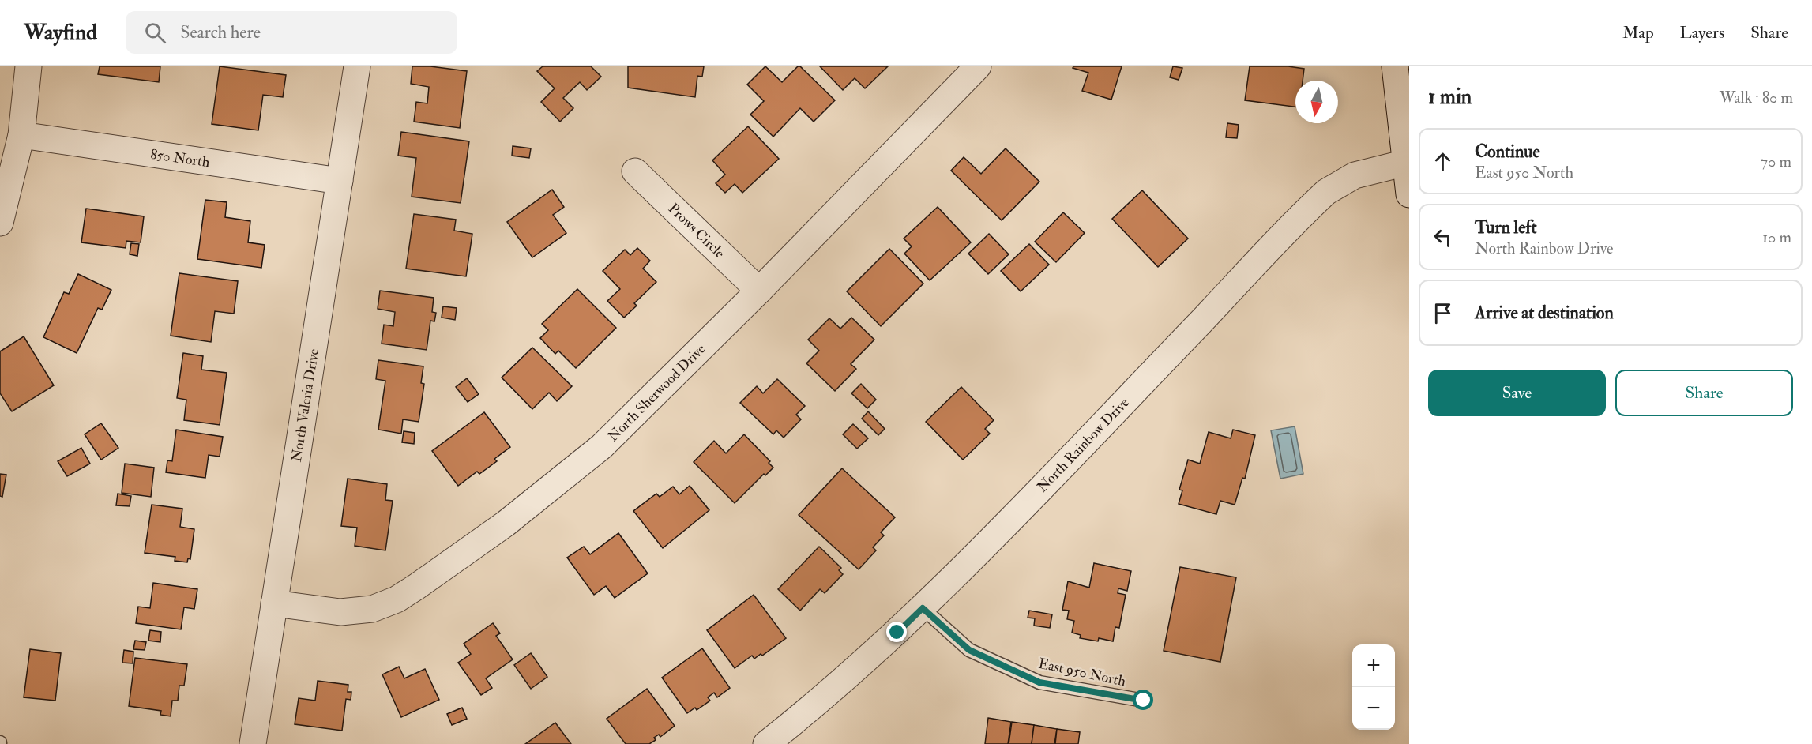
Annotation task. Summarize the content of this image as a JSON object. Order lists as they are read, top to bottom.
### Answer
{
  "streets": {
    "street": [
      "850 North",
      "Prows Circle",
      "North Sherwood Drive",
      "North Valeria Drive",
      "North Rainbow Drive"
    ],
    "lane": ["East 950 North"]
  },
  "crossings": [
    ["850 North", "North Valeria Drive"],
    ["Prows Circle", "North Sherwood Drive"],
    ["North Sherwood Drive", "North Valeria Drive"],
    ["North Rainbow Drive", "East 950 North"]
  ],
  "north": "bottom",
  "page": {
    "header": "Wayfind",
    "search": "Search here",
    "nav": ["Map", "Layers", "Share"],
    "heading": ["1 min", "Walk · 80 m"],
    "list": [
      ["Continue", "East 950 North", "70 m"],
      ["Turn left", "North Rainbow Drive", "10 m"],
      "Arrive at destination"
    ],
    "buttons": ["Save", "Share"],
    "map_buttons": ["+", "−"]
  }
}
